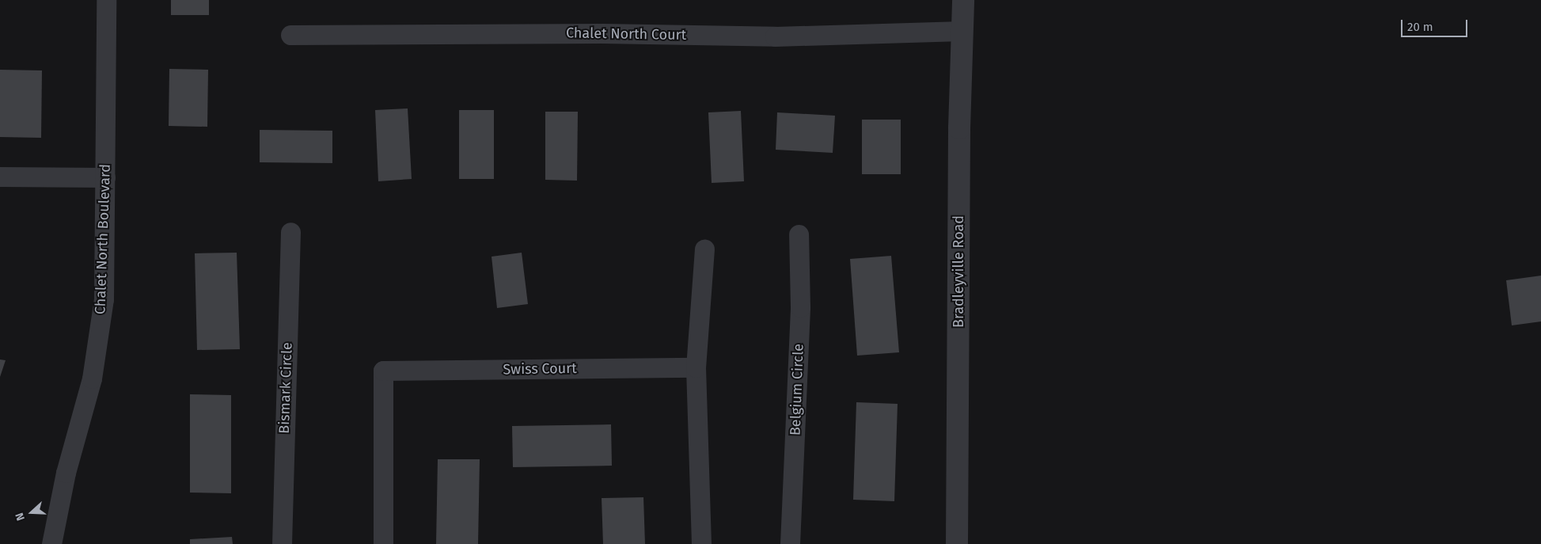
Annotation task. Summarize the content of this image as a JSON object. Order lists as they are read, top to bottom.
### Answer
{
  "streets": {
    "street": [
      "Chalet North Court",
      "Chalet North Boulevard",
      "Bradleyville Road",
      "Swiss Court",
      "Bismark Circle",
      "Belgium Circle"
    ]
  },
  "crossings": [
    ["Chalet North Court", "Bradleyville Road"]
  ],
  "scale_bar": "20 m",
  "north": "left"
}
